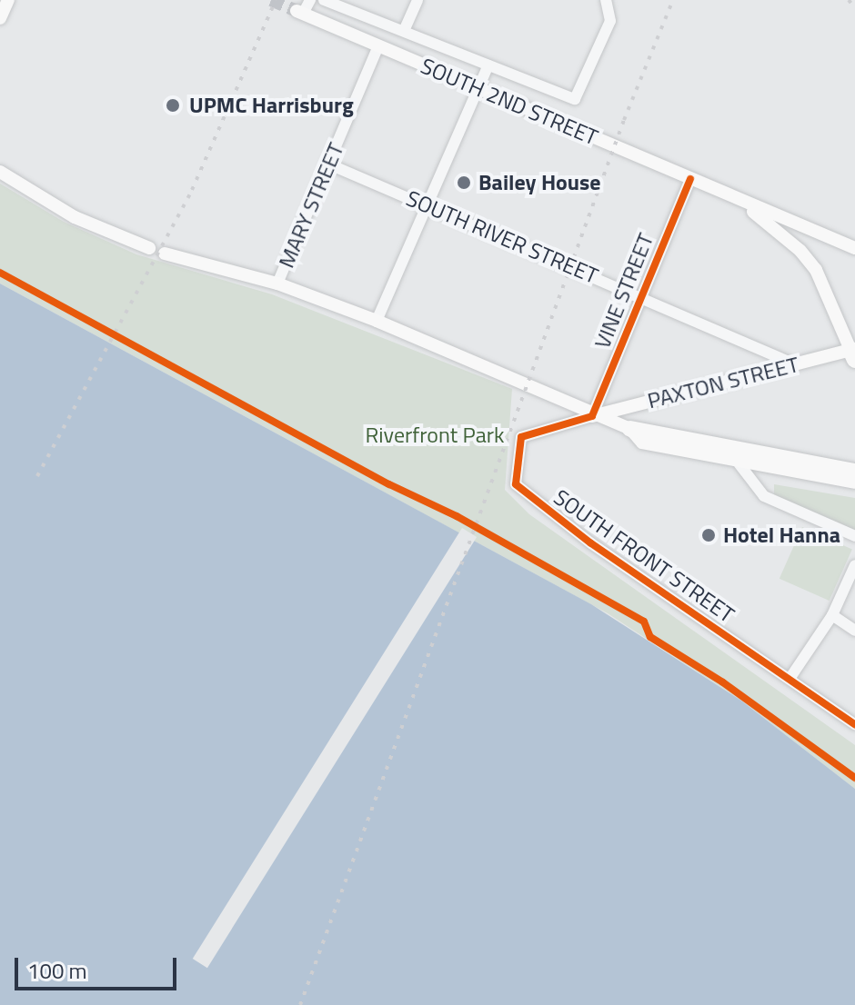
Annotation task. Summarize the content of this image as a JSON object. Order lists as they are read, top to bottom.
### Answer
{
  "streets": {
    "main road": ["SOUTH 2ND STREET", "PAXTON STREET"],
    "street": [
      "MARY STREET",
      "SOUTH RIVER STREET",
      "VINE STREET",
      "SOUTH FRONT STREET"
    ]
  },
  "crossings": [
    ["SOUTH 2ND STREET", "MARY STREET"],
    ["SOUTH 2ND STREET", "VINE STREET"],
    ["SOUTH 2ND STREET", "PAXTON STREET"],
    ["MARY STREET", "SOUTH RIVER STREET"],
    ["SOUTH RIVER STREET", "VINE STREET"],
    ["SOUTH RIVER STREET", "PAXTON STREET"],
    ["VINE STREET", "PAXTON STREET"],
    ["VINE STREET", "SOUTH FRONT STREET"],
    ["PAXTON STREET", "SOUTH FRONT STREET"]
  ],
  "parks": ["Riverfront Park"],
  "places": ["UPMC Harrisburg", "Bailey House", "Hotel Hanna"],
  "scale_bar": "100 m"
}
